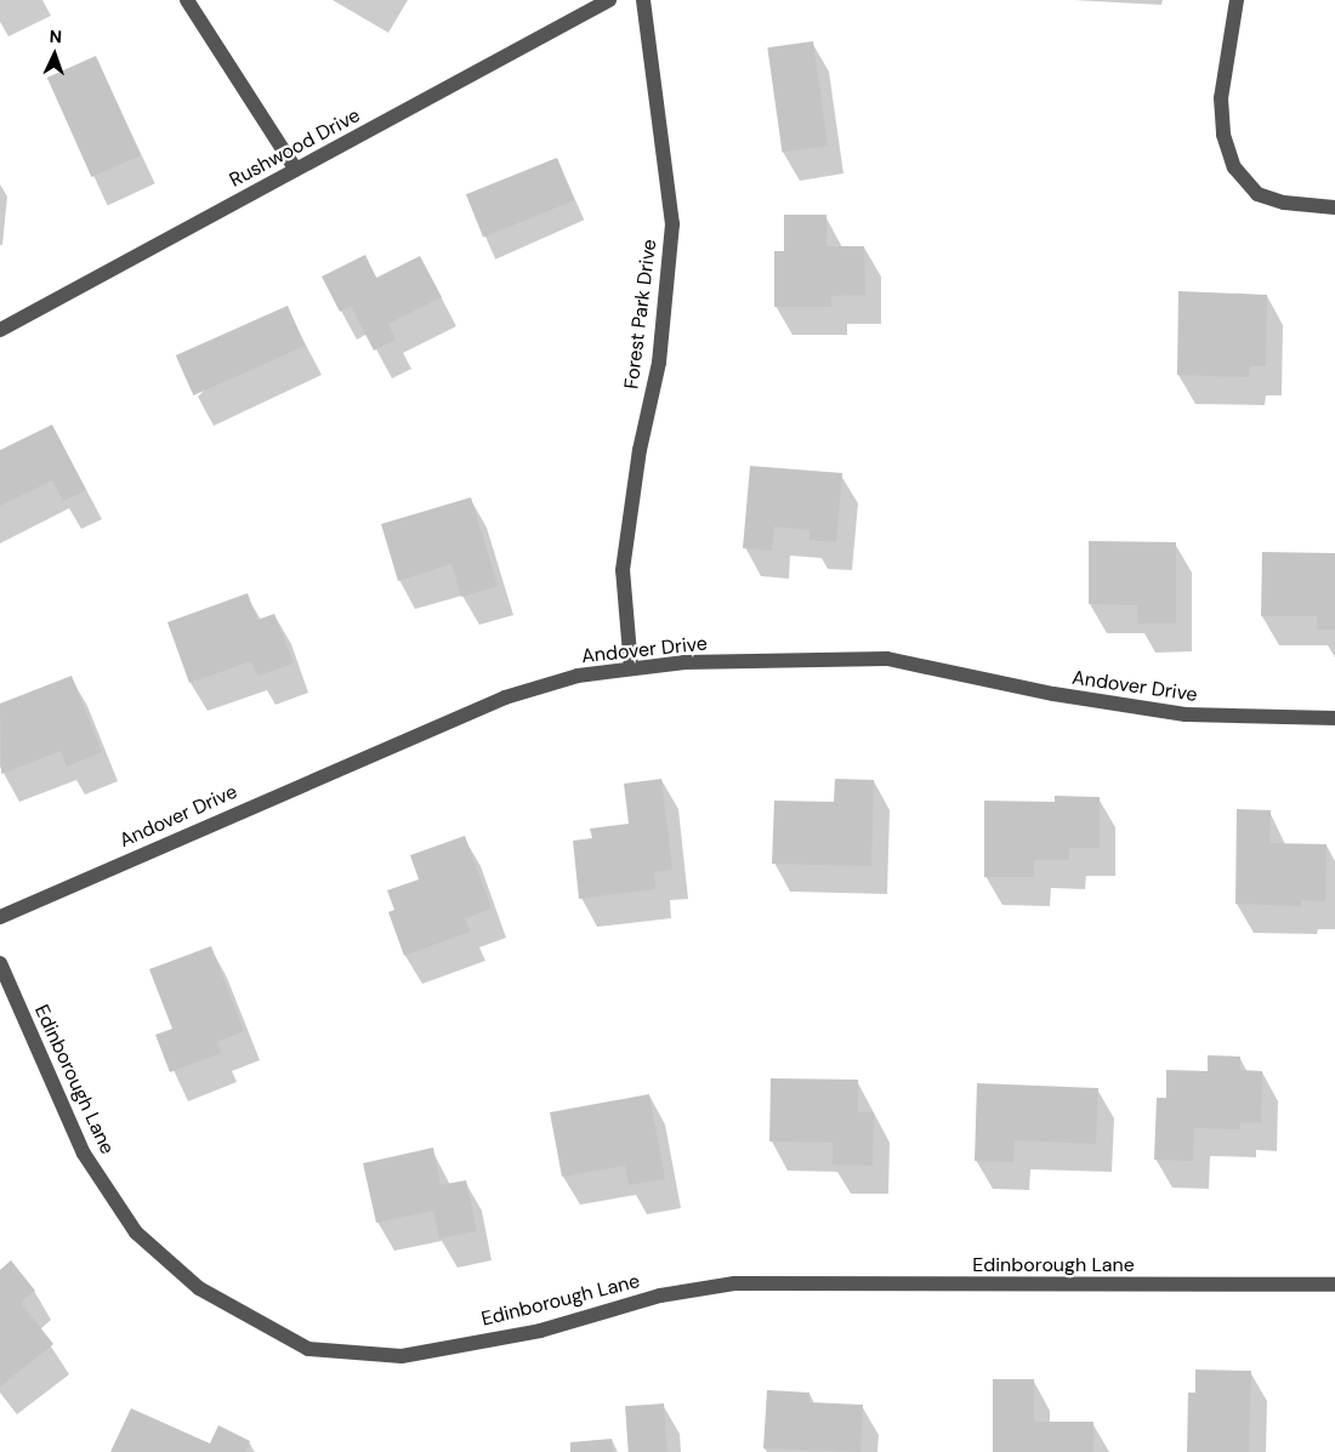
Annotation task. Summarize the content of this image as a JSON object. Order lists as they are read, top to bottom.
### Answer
{
  "streets": {
    "street": [
      "Rushwood Drive",
      "Forest Park Drive",
      "Andover Drive",
      "Edinborough Lane"
    ]
  },
  "crossings": [
    ["Forest Park Drive", "Andover Drive"]
  ],
  "north": "top"
}
